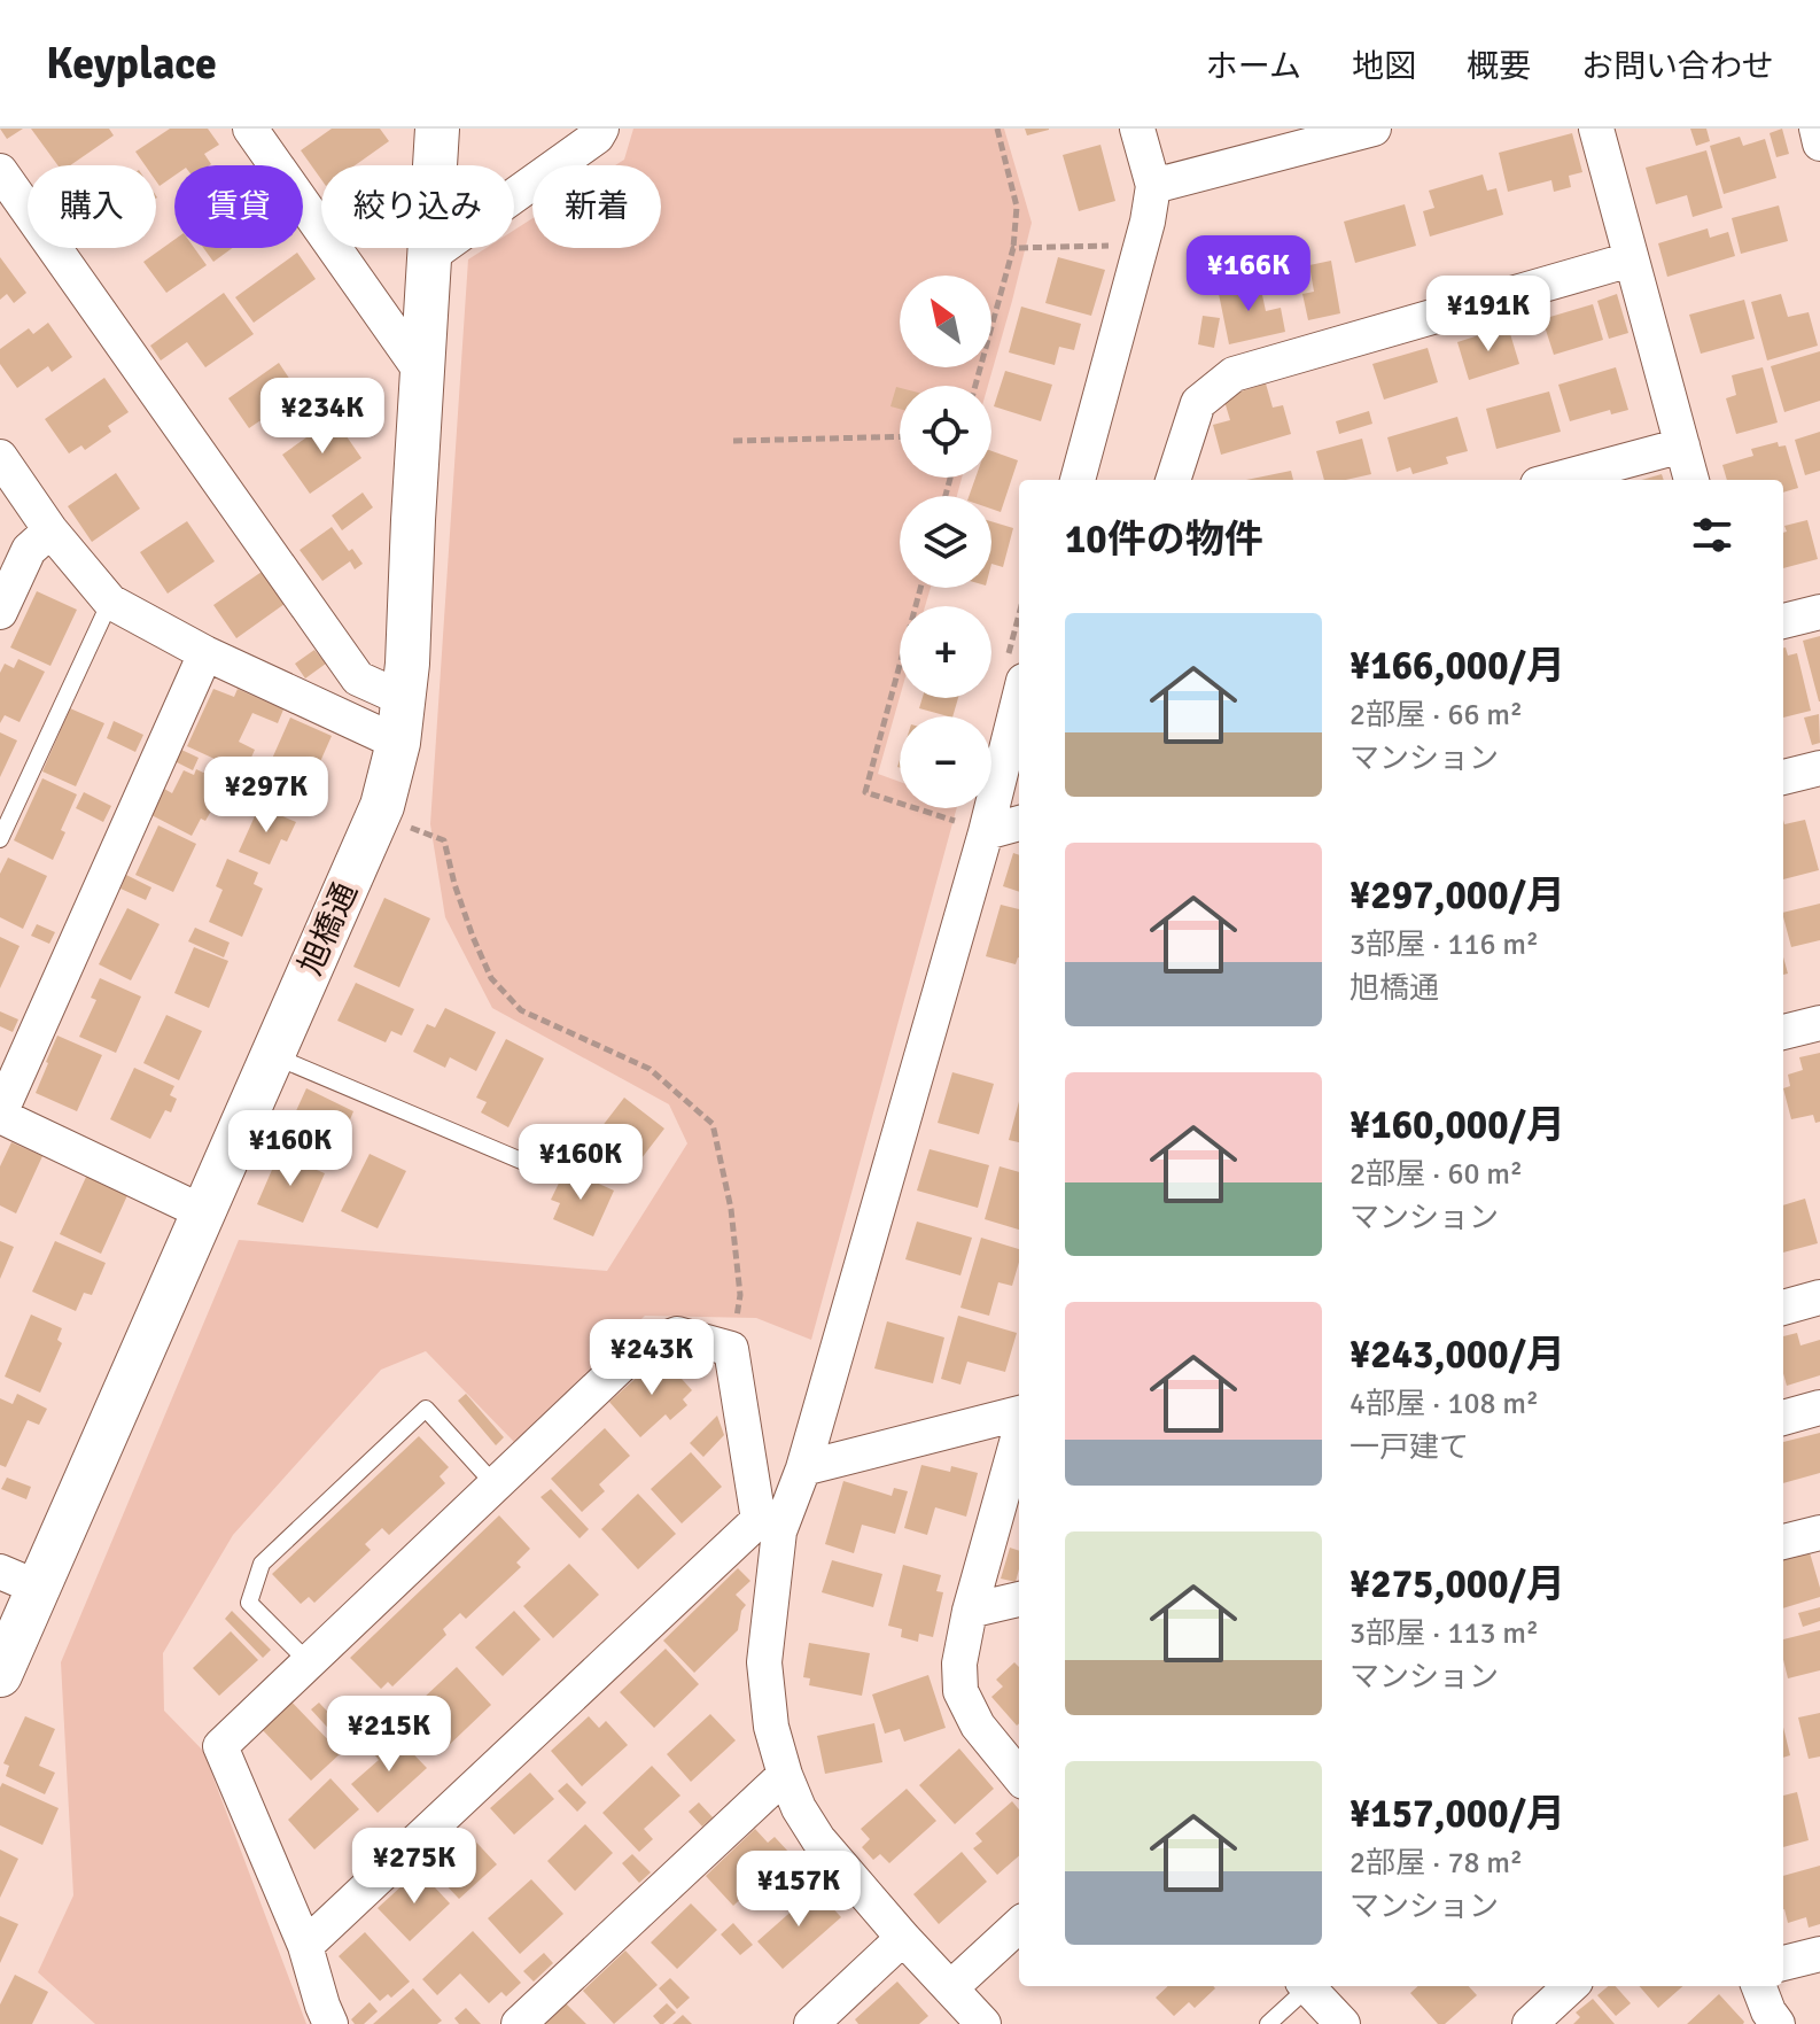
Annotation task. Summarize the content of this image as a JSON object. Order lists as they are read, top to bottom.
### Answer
{
  "streets": {
    "street": ["旭橋通"]
  },
  "north": "top left",
  "page": {
    "header": "Keyplace",
    "nav": [
      "ホーム",
      "地図",
      "概要",
      "お問い合わせ"
    ],
    "chip": [
      "購入",
      "賃貸",
      "絞り込み",
      "新着"
    ],
    "price": [
      "¥166K",
      "¥191K",
      "¥234K",
      "¥297K",
      "¥160K",
      "¥160K",
      "¥243K",
      "¥215K",
      "¥275K",
      "¥157K"
    ],
    "map_buttons": ["+", "−"],
    "heading": "10件の物件",
    "list": [
      {
        "name": "¥166,000/月",
        "note": "2部屋 · 66 m² · マンション"
      },
      {
        "name": "¥297,000/月",
        "note": "3部屋 · 116 m² · 旭橋通"
      },
      {
        "name": "¥160,000/月",
        "note": "2部屋 · 60 m² · マンション"
      },
      {
        "name": "¥243,000/月",
        "note": "4部屋 · 108 m² · 一戸建て"
      },
      {
        "name": "¥275,000/月",
        "note": "3部屋 · 113 m² · マンション"
      },
      {
        "name": "¥157,000/月",
        "note": "2部屋 · 78 m² · マンション"
      }
    ]
  }
}
